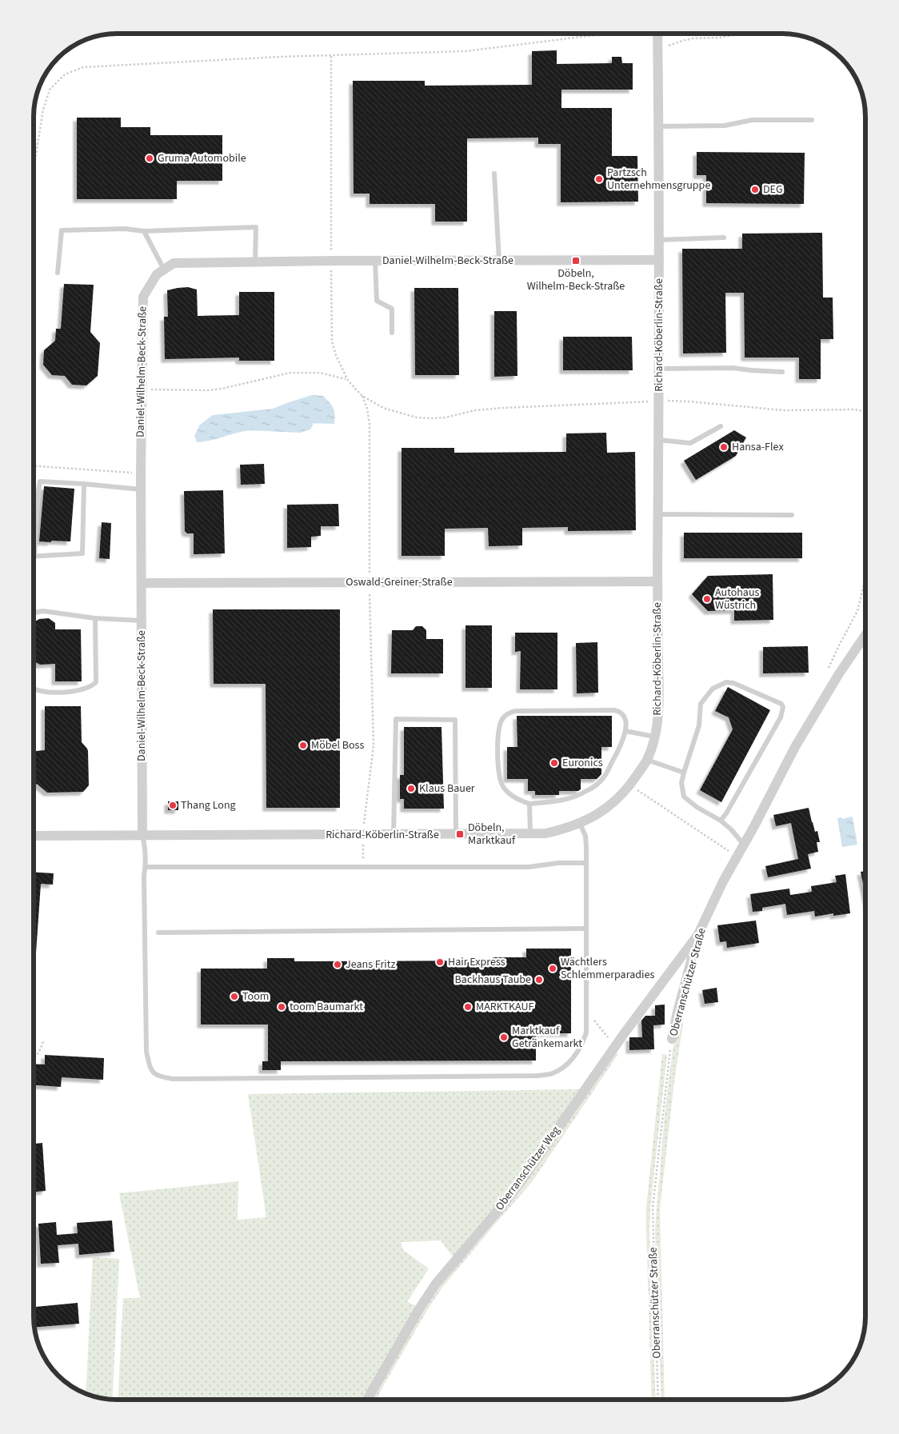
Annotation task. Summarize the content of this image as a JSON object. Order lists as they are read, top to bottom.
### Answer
{
  "streets": {
    "street": [
      "Daniel-Wilhelm-Beck-Straße",
      "Richard-Köberlin-Straße",
      "Oswald-Greiner-Straße",
      "Oberranschützer Straße",
      "Oberranschützer Weg"
    ]
  },
  "crossings": [
    ["Daniel-Wilhelm-Beck-Straße", "Richard-Köberlin-Straße"],
    ["Daniel-Wilhelm-Beck-Straße", "Oswald-Greiner-Straße"],
    ["Richard-Köberlin-Straße", "Oswald-Greiner-Straße"],
    ["Oberranschützer Straße", "Oberranschützer Weg"]
  ],
  "places": {
    "other": [
      "Gruma Automobile",
      "Partzsch Unternehmensgruppe",
      "DEG",
      "Hansa-Flex",
      "Autohaus Wüstrich",
      "Möbel Boss",
      "Euronics",
      "Klaus Bauer",
      "Thang Long",
      "Hair Express",
      "Jeans Fritz",
      "Wächtlers Schlemmerparadies",
      "Backhaus Taube",
      "Toom",
      "toom Baumarkt",
      "MARKTKAUF",
      "Marktkauf Getränkemarkt"
    ],
    "transit": ["Döbeln, Wilhelm-Beck-Straße", "Döbeln, Marktkauf"]
  }
}
